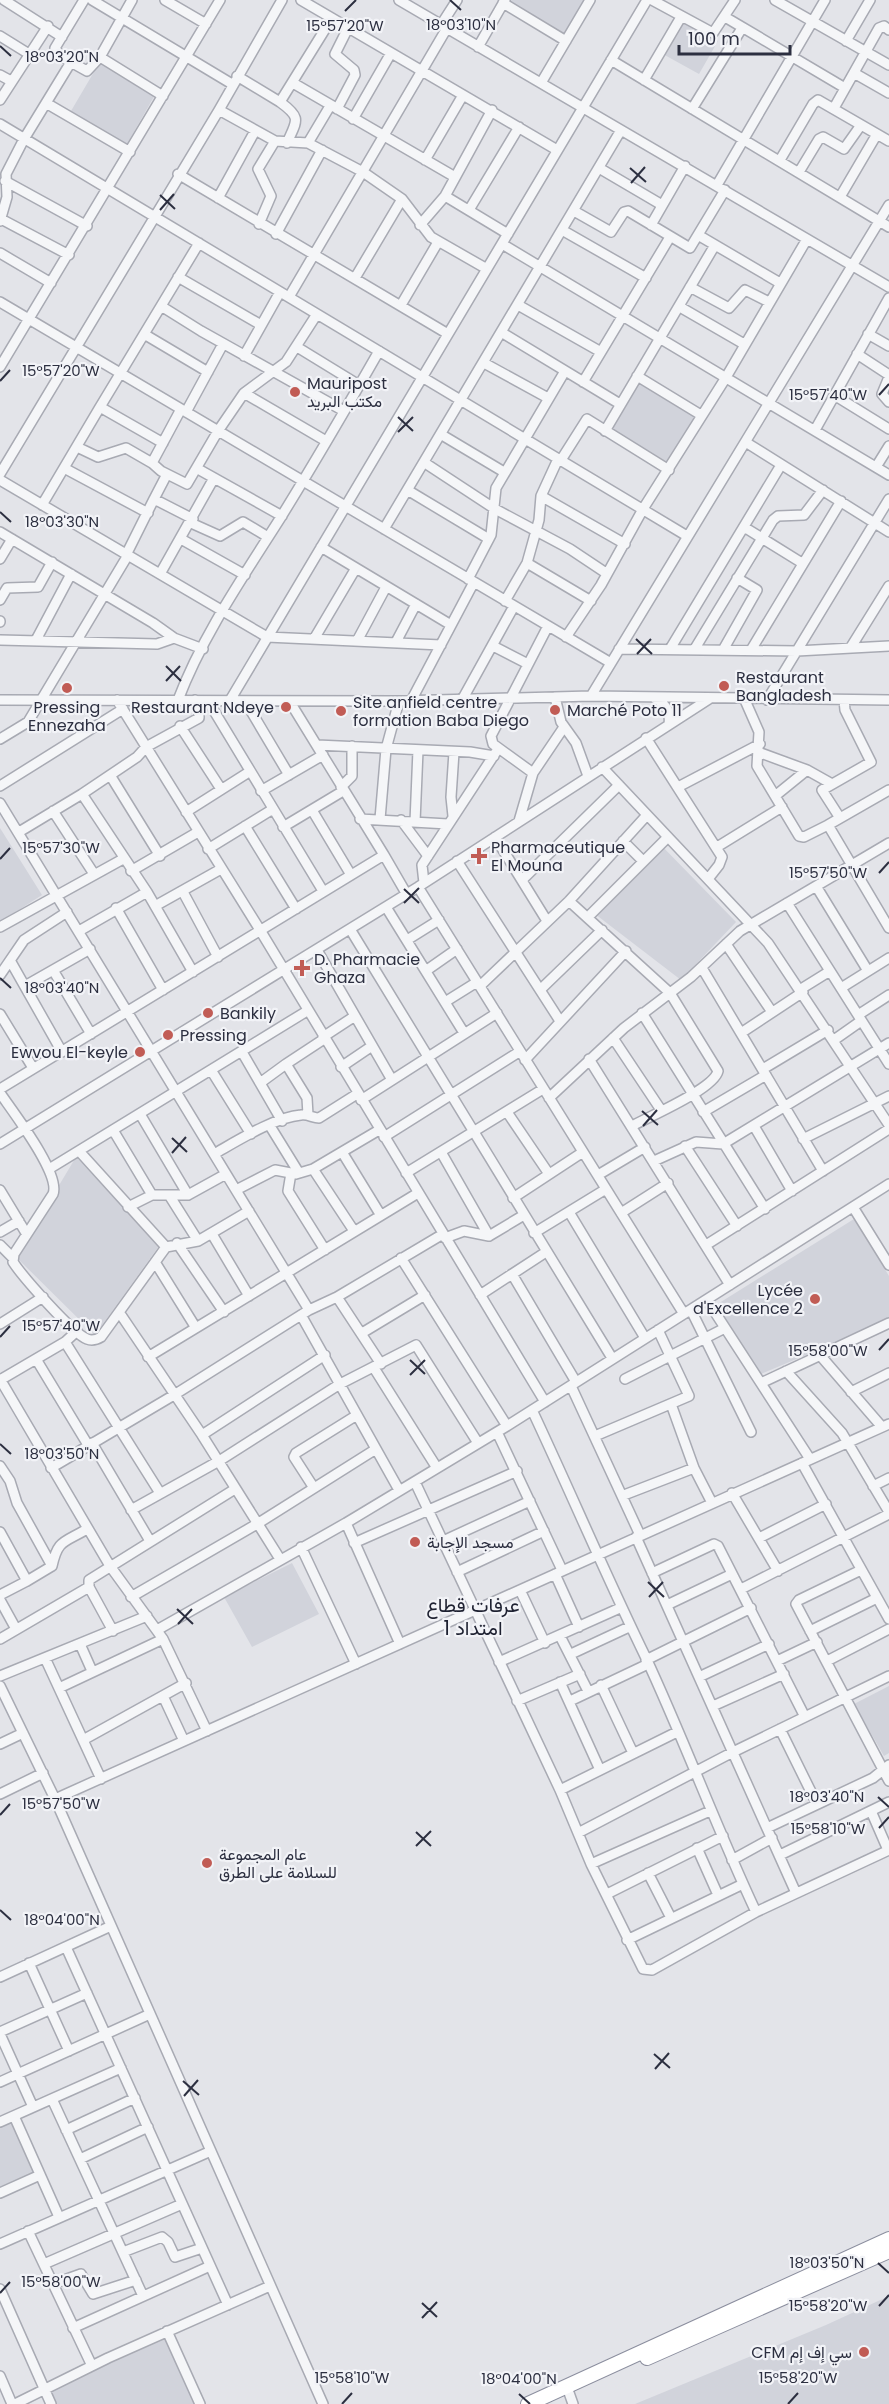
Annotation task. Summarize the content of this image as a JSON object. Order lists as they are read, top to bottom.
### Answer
{
  "districts": ["عرفات قطاع 1 امتداد"],
  "places": {
    "other": [
      "Mauripost مكتب البريد",
      "Restaurant Bangladesh",
      "Pressing Ennezaha",
      "Restaurant Ndeye",
      "Marché Poto 11",
      "Site anfield centre formation Baba Diego",
      "Bankily",
      "Pressing",
      "Ewvou El-keyle",
      "Lycée d'Excellence 2",
      "مسجد الإجابة",
      "عام المجموعة للسلامة على الطرق",
      "CFM سي إف إم"
    ],
    "health": ["Pharmaceutique El Mouna", "D. Pharmacie Ghaza"]
  },
  "scale_bar": "100 m",
  "coordinates": [
    "18°03'10\"N",
    "15°57'20\"W",
    "18°03'20\"N",
    "15°57'40\"W",
    "18°03'30\"N",
    "15°57'30\"W",
    "15°57'50\"W",
    "18°03'40\"N",
    "15°58'00\"W",
    "18°03'50\"N",
    "15°58'10\"W",
    "18°04'00\"N",
    "15°58'20\"W"
  ]
}
